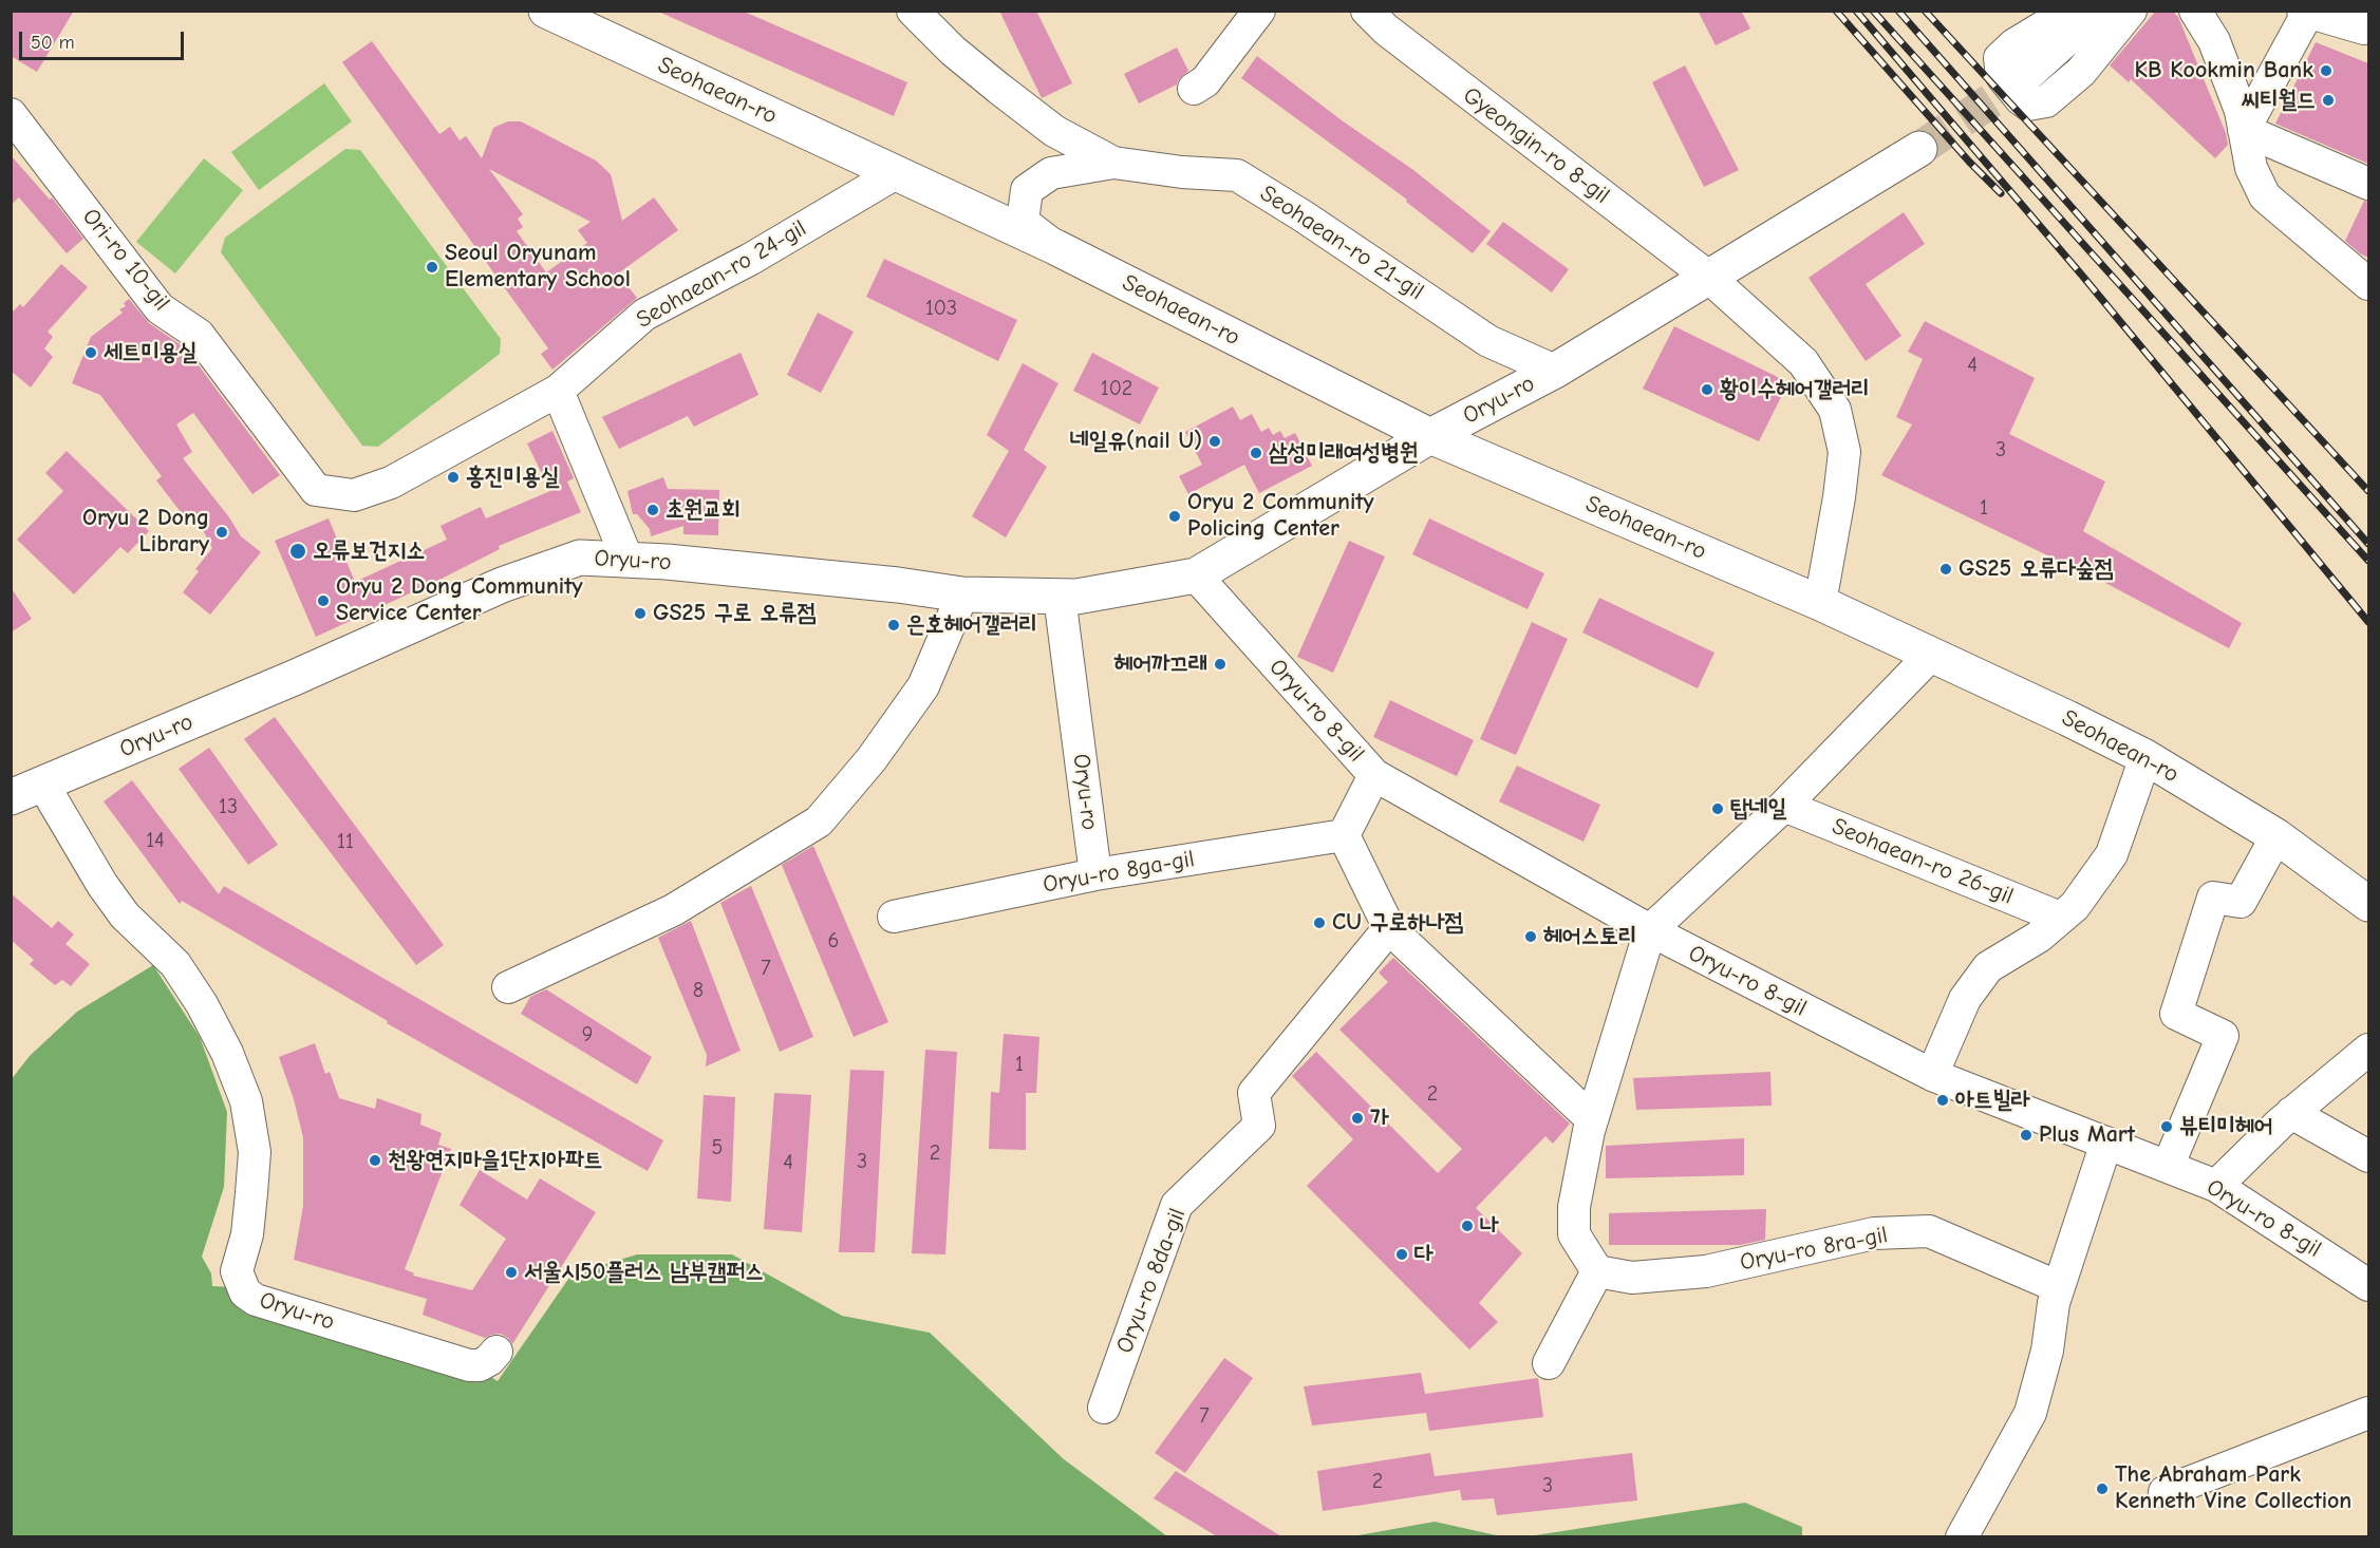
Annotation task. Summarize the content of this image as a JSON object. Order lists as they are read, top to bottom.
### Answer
{
  "streets": {
    "main road": ["Seohaean-ro", "Oryu-ro"],
    "street": [
      "Gyeongin-ro 8-gil",
      "Seohaean-ro 21-gil",
      "Ori-ro 10-gil",
      "Seohaean-ro 24-gil",
      "Oryu-ro 8-gil",
      "Seohaean-ro 26-gil",
      "Oryu-ro 8ga-gil",
      "Oryu-ro 8ra-gil",
      "Oryu-ro 8da-gil"
    ]
  },
  "crossings": [
    ["Seohaean-ro", "Seohaean-ro 21-gil"],
    ["Seohaean-ro", "Seohaean-ro 24-gil"],
    ["Seohaean-ro", "Oryu-ro"],
    ["Gyeongin-ro 8-gil", "Oryu-ro"],
    ["Seohaean-ro 21-gil", "Oryu-ro"],
    ["Ori-ro 10-gil", "Seohaean-ro 24-gil"],
    ["Oryu-ro", "Oryu-ro 8-gil"],
    ["Oryu-ro", "Oryu-ro 8ga-gil"]
  ],
  "places": [
    "KB Kookmin Bank",
    "씨티월드",
    "Seoul Oryunam Elementary School",
    "세트미용실",
    "황이수헤어갤러리",
    "네일유(nail U)",
    "삼성미래여성병원",
    "홍진미용실",
    "초원교회",
    "Oryu 2 Community Policing Center",
    "Oryu 2 Dong Library",
    "오류보건지소",
    "GS25 오류다숲점",
    "Oryu 2 Dong Community Service Center",
    "GS25 구로 오류점",
    "은호헤어갤러리",
    "헤어까끄래",
    "탑네일",
    "CU 구로하나점",
    "헤어스토리",
    "아트빌라",
    "가",
    "뷰티미헤어",
    "Plus Mart",
    "천왕연지마을1단지아파트",
    "나",
    "다",
    "서울시50플러스 남부캠퍼스",
    "The Abraham Park Kenneth Vine Collection"
  ],
  "house_numbers": [
    "103",
    "4",
    "102",
    "3",
    "1",
    "13",
    "14",
    "11",
    "6",
    "7",
    "8",
    "9",
    "1",
    "2",
    "5",
    "2",
    "3",
    "4",
    "7",
    "2",
    "3"
  ],
  "scale_bar": "50 m"
}
